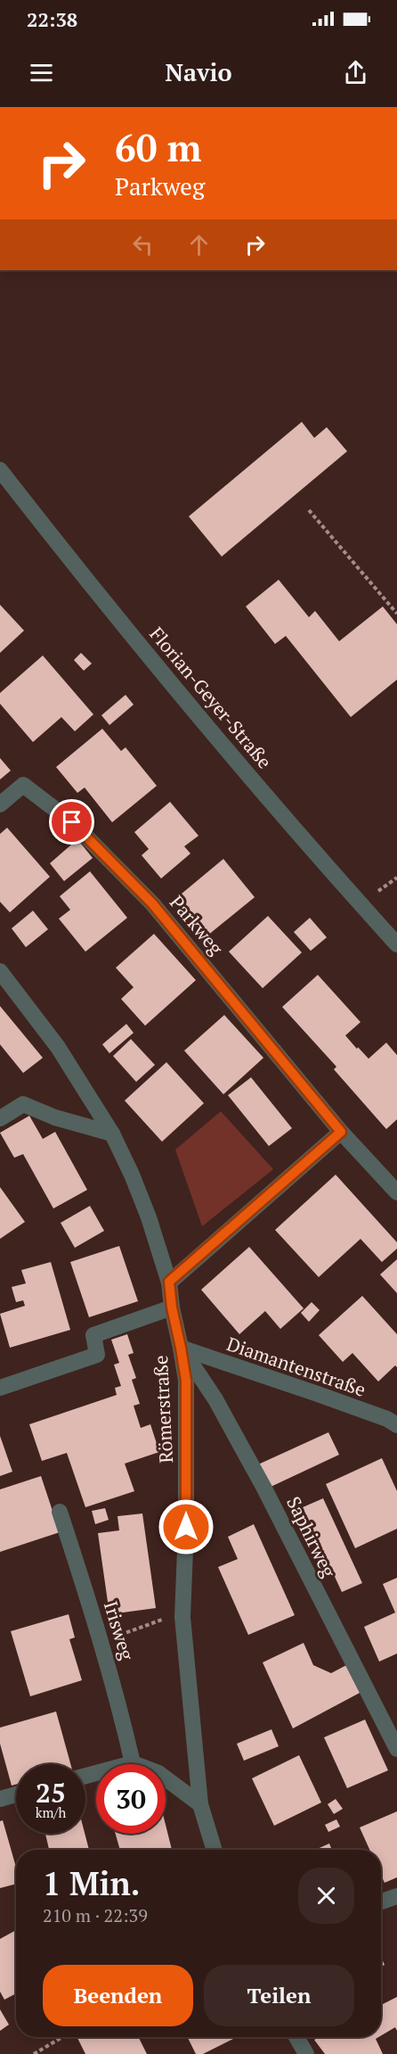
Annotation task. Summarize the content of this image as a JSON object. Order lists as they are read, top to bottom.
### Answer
{
  "streets": {
    "street": [
      "Florian-Geyer-Straße",
      "Parkweg",
      "Diamantenstraße",
      "Römerstraße",
      "Saphirweg",
      "Irisweg"
    ]
  },
  "crossings": [
    ["Diamantenstraße", "Römerstraße"],
    ["Diamantenstraße", "Saphirweg"],
    ["Römerstraße", "Saphirweg"]
  ],
  "page": {
    "status": "22:38",
    "header": "Navio",
    "turn": ["60 m", "Parkweg"],
    "speed": "25 km/h",
    "limit": "30",
    "heading": ["1 Min.", "210 m · 22:39"],
    "buttons": ["Beenden", "Teilen"]
  }
}
